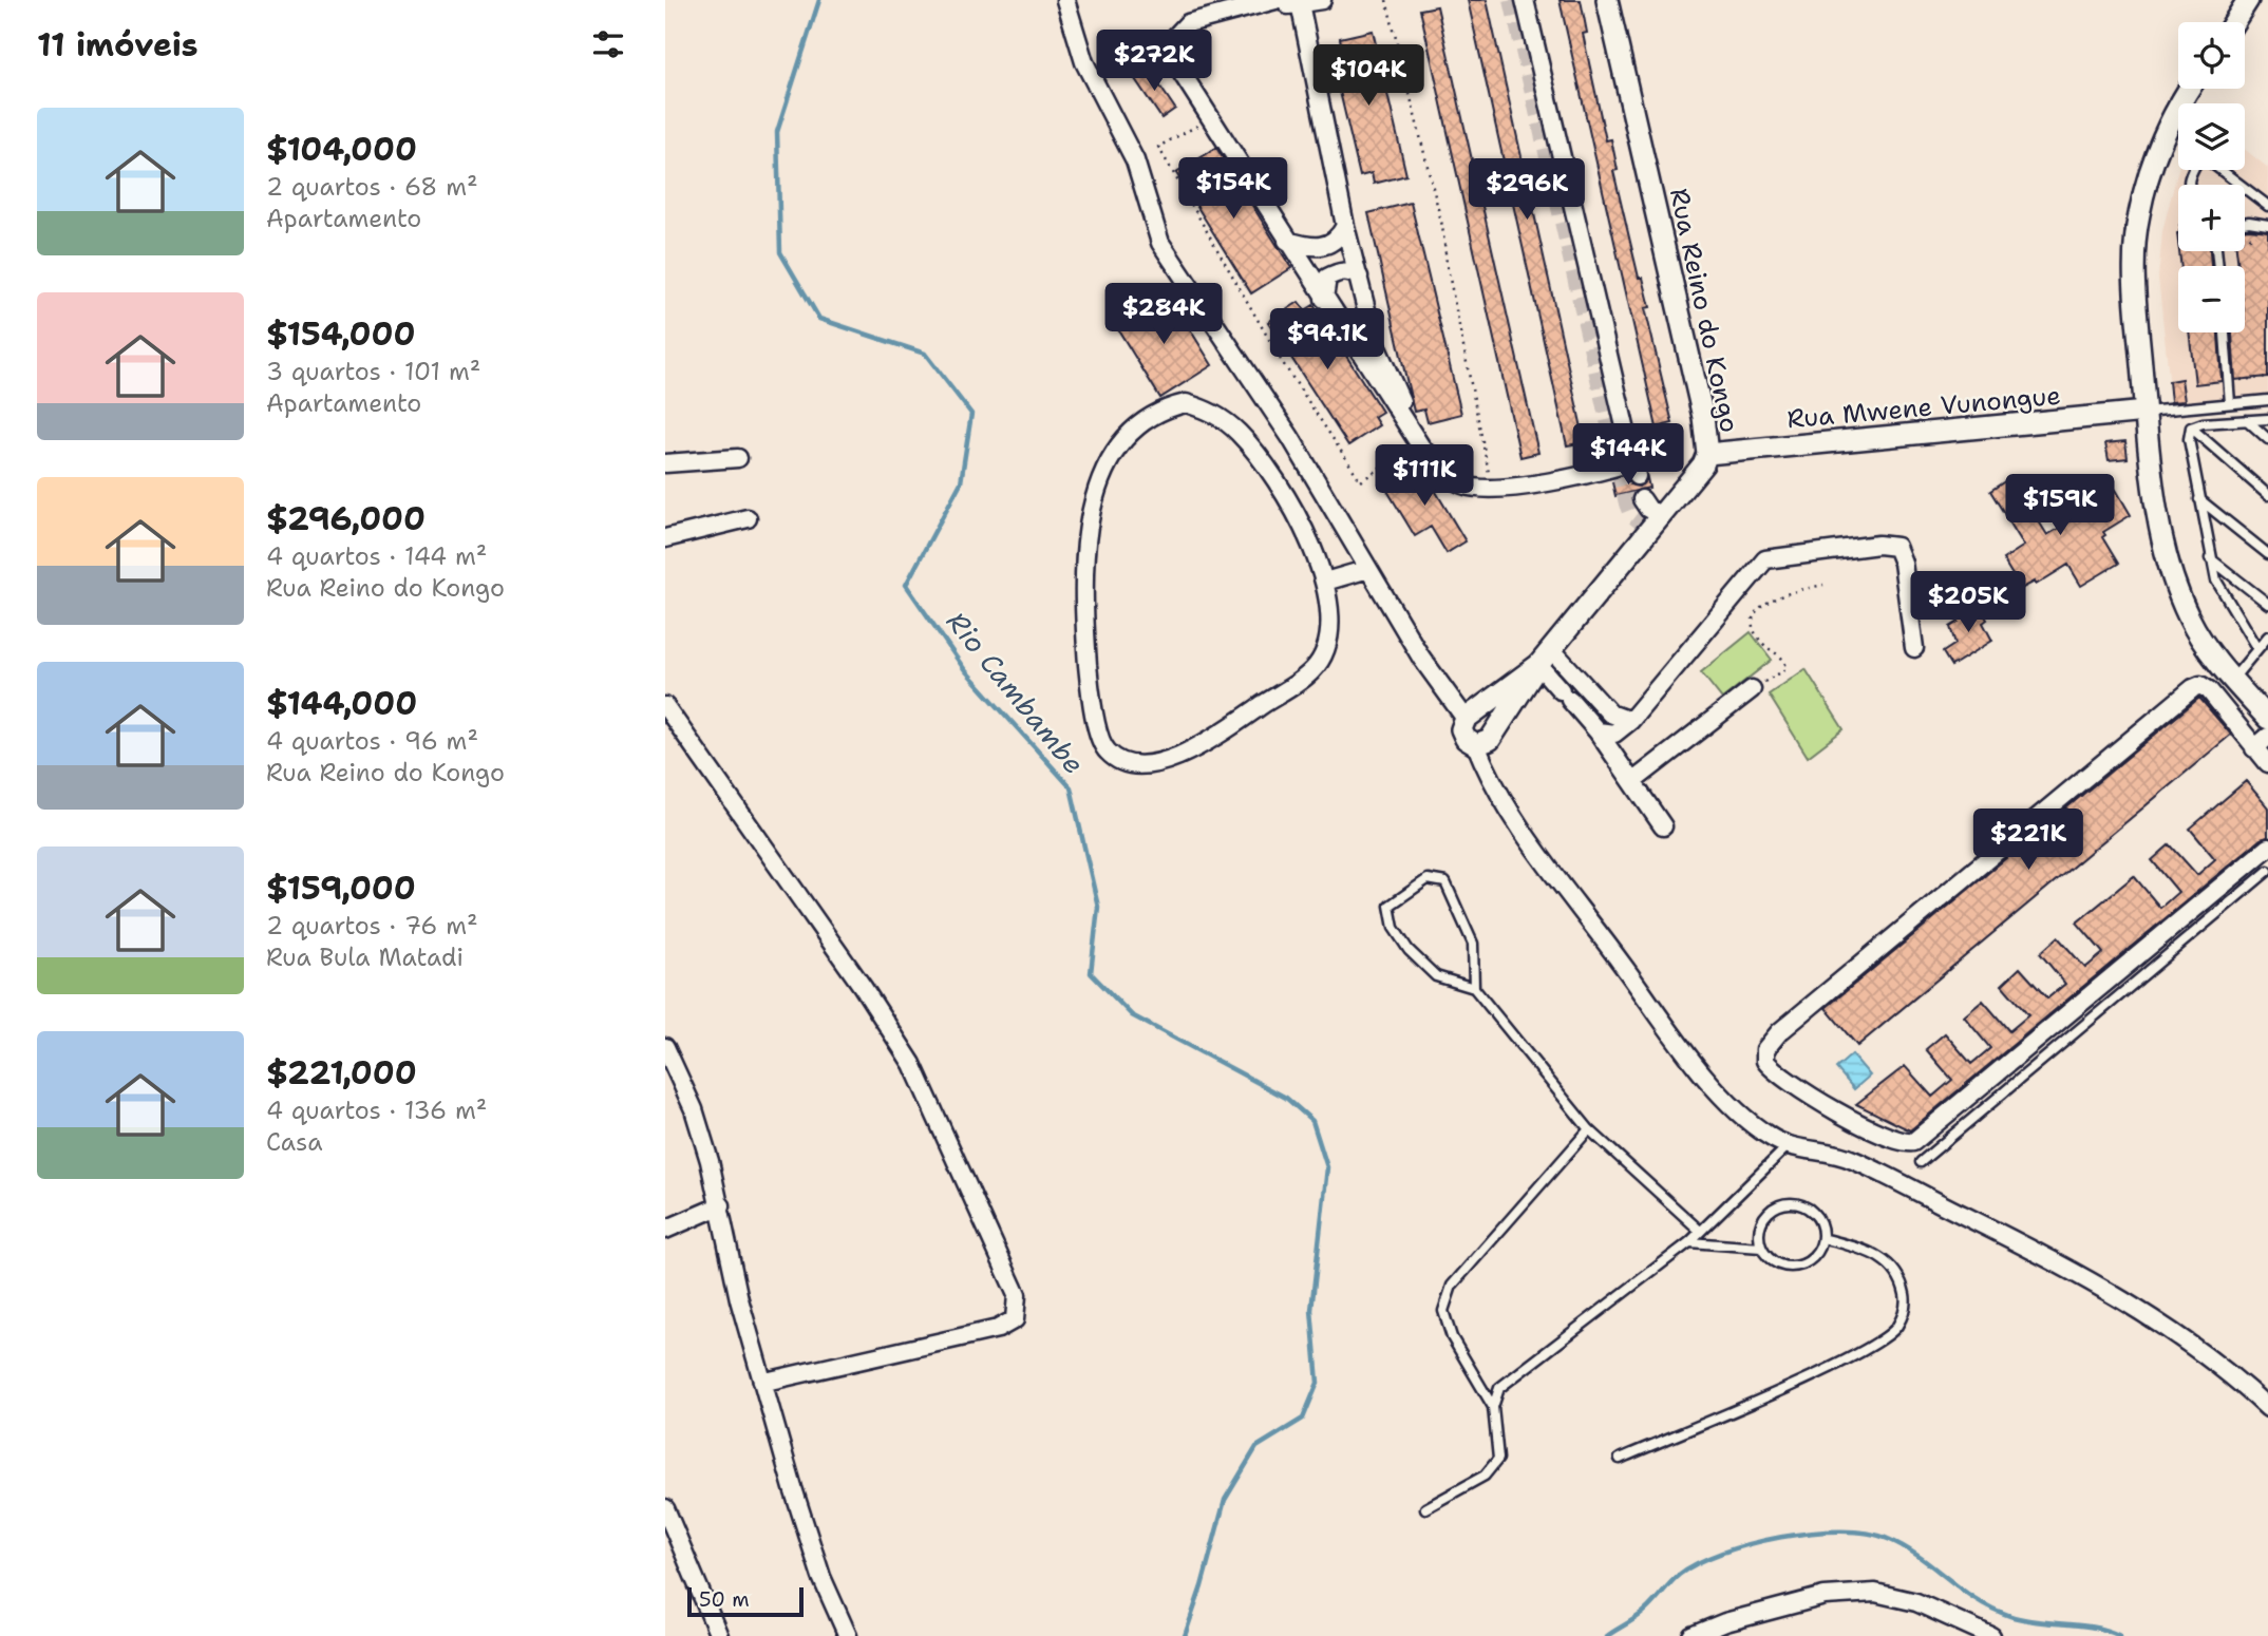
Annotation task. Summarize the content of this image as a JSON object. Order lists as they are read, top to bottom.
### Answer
{
  "streets": {
    "street": ["Rua Reino do Kongo", "Rua Mwene Vunongue"]
  },
  "crossings": [
    ["Rua Reino do Kongo", "Rua Mwene Vunongue"]
  ],
  "water": ["Rio Cambambe"],
  "scale_bar": "50 m",
  "page": {
    "heading": "11 imóveis",
    "map_buttons": ["+", "−"],
    "price": [
      "$272K",
      "$104K",
      "$154K",
      "$296K",
      "$284K",
      "$94.1K",
      "$144K",
      "$111K",
      "$159K",
      "$205K",
      "$221K"
    ],
    "list": [
      {
        "name": "$104,000",
        "note": "2 quartos · 68 m² · Apartamento"
      },
      {
        "name": "$154,000",
        "note": "3 quartos · 101 m² · Apartamento"
      },
      {
        "name": "$296,000",
        "note": "4 quartos · 144 m² · Rua Reino do Kongo"
      },
      {
        "name": "$144,000",
        "note": "4 quartos · 96 m² · Rua Reino do Kongo"
      },
      {
        "name": "$159,000",
        "note": "2 quartos · 76 m² · Rua Bula Matadi"
      },
      {
        "name": "$221,000",
        "note": "4 quartos · 136 m² · Casa"
      }
    ],
    "scale": "50 m"
  }
}
